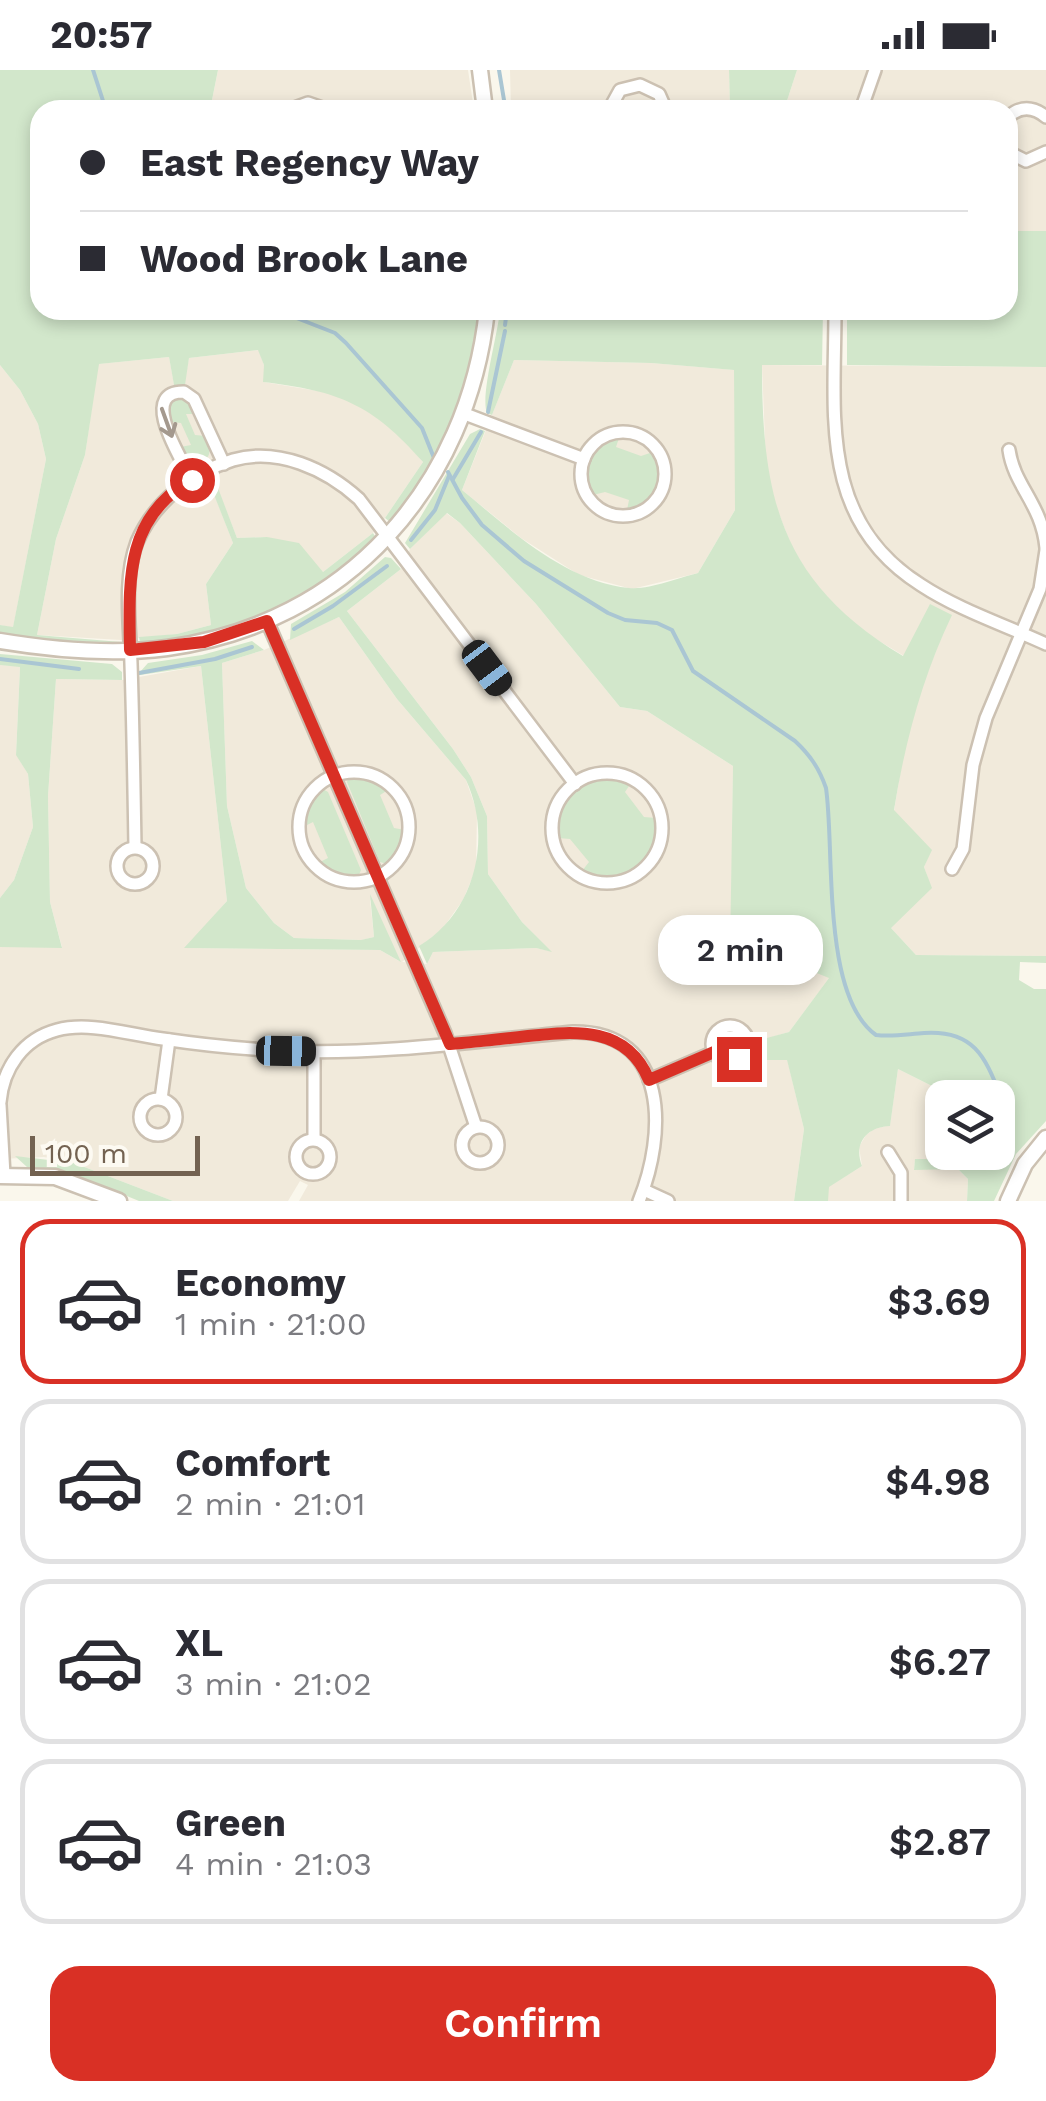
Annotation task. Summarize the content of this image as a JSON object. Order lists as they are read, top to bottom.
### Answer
{
  "scale_bar": "100 m",
  "page": {
    "status": "20:57",
    "banner": ["East Regency Way", "Wood Brook Lane"],
    "bubble": "2 min",
    "scale": "100 m",
    "list": [
      {
        "name": "Economy",
        "note": "1 min · 21:00",
        "value": "$3.69"
      },
      {
        "name": "Comfort",
        "note": "2 min · 21:01",
        "value": "$4.98"
      },
      {
        "name": "XL",
        "note": "3 min · 21:02",
        "value": "$6.27"
      },
      {
        "name": "Green",
        "note": "4 min · 21:03",
        "value": "$2.87"
      }
    ],
    "buttons": "Confirm"
  }
}
